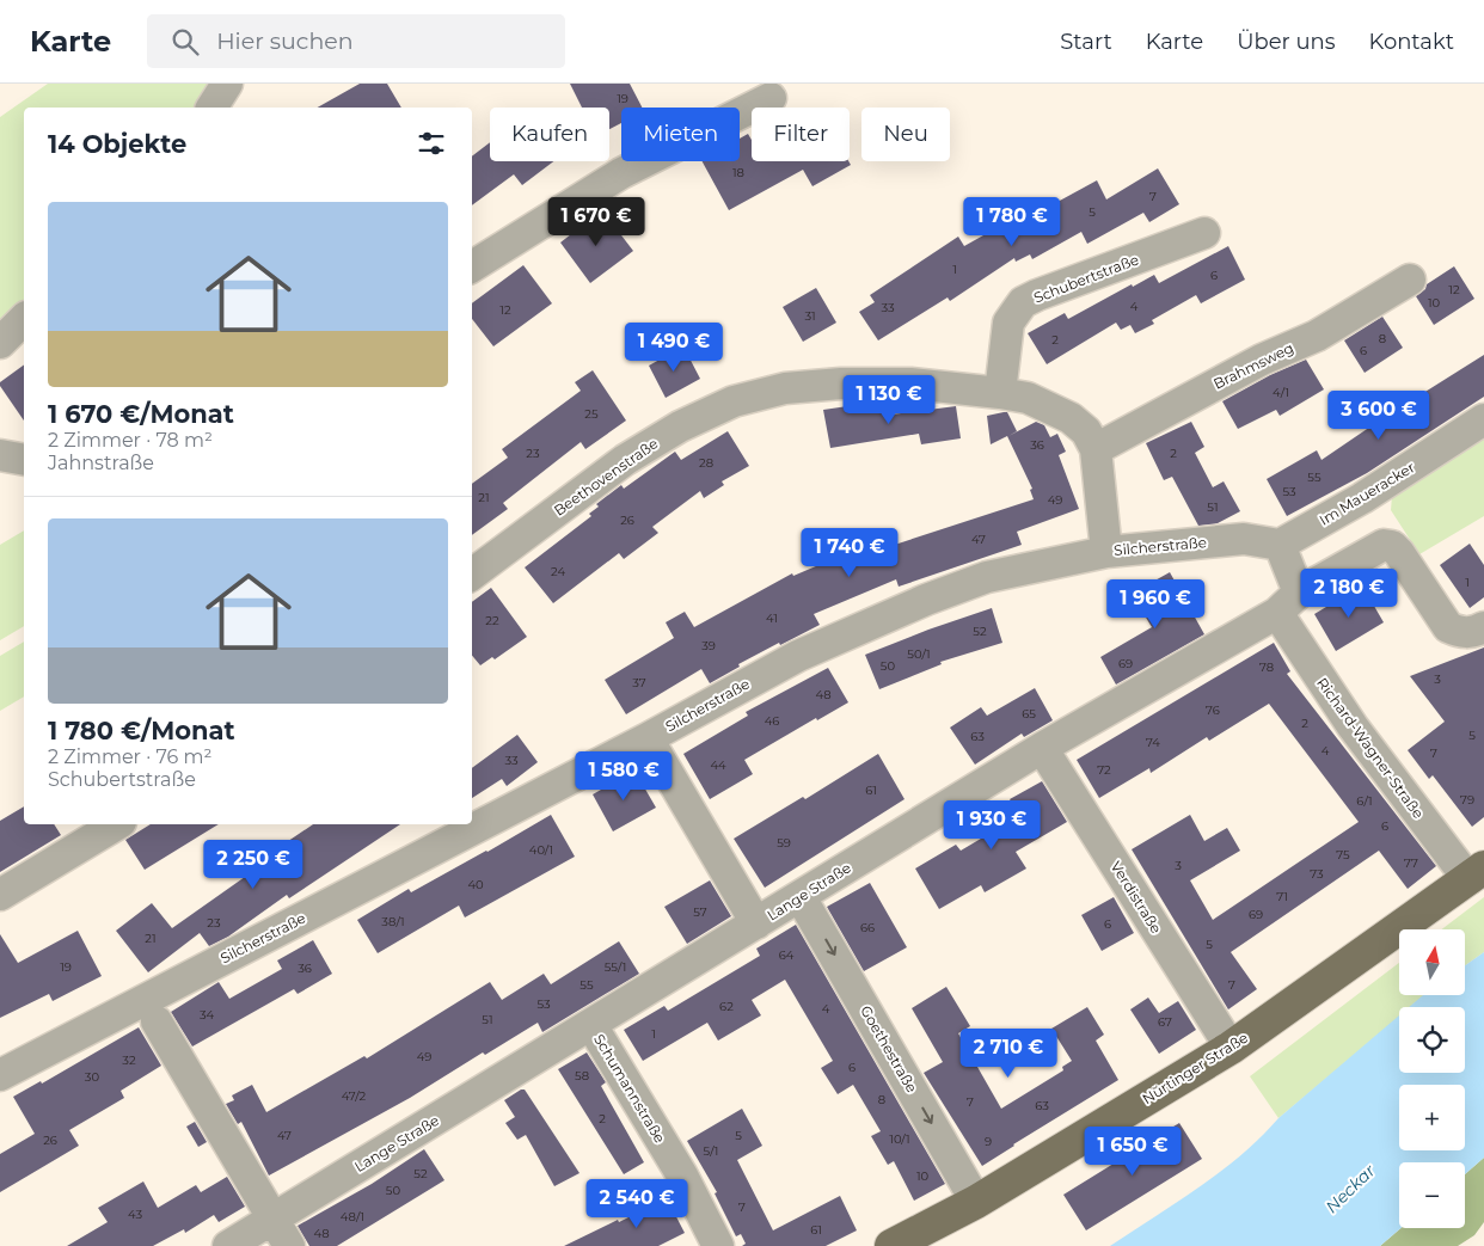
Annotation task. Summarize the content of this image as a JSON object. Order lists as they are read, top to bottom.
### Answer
{
  "streets": {
    "main road": ["Nürtinger Straße"],
    "street": [
      "Schubertstraße",
      "Brahmsweg",
      "Beethovenstraße",
      "Im Maueracker",
      "Silcherstraße",
      "Richard-Wagner-Straße",
      "Lange Straße",
      "Verdistraße",
      "Goethestraße",
      "Schumannstraße"
    ]
  },
  "crossings": [
    ["Schubertstraße", "Beethovenstraße"],
    ["Brahmsweg", "Beethovenstraße"],
    ["Beethovenstraße", "Silcherstraße"],
    ["Im Maueracker", "Silcherstraße"],
    ["Richard-Wagner-Straße", "Lange Straße"],
    ["Richard-Wagner-Straße", "Nürtinger Straße"],
    ["Lange Straße", "Verdistraße"],
    ["Lange Straße", "Goethestraße"],
    ["Lange Straße", "Schumannstraße"],
    ["Verdistraße", "Nürtinger Straße"],
    ["Goethestraße", "Nürtinger Straße"]
  ],
  "one_way": ["Goethestraße"],
  "water": ["Neckar"],
  "house_numbers": [
    "19",
    "18",
    "7",
    "5",
    "1",
    "6",
    "12",
    "10",
    "4",
    "33",
    "12",
    "31",
    "8",
    "2",
    "6",
    "4/1",
    "25",
    "36",
    "23",
    "2",
    "28",
    "55",
    "53",
    "21",
    "49",
    "51",
    "26",
    "47",
    "24",
    "1",
    "41",
    "22",
    "52",
    "39",
    "50/1",
    "69",
    "50",
    "78",
    "3",
    "37",
    "48",
    "76",
    "65",
    "46",
    "2",
    "5",
    "63",
    "74",
    "4",
    "7",
    "33",
    "44",
    "72",
    "61",
    "79",
    "6/1",
    "6",
    "59",
    "40/1",
    "75",
    "77",
    "3",
    "73",
    "40",
    "71",
    "57",
    "69",
    "38/1",
    "23",
    "6",
    "66",
    "21",
    "5",
    "64",
    "19",
    "55/1",
    "36",
    "55",
    "7",
    "53",
    "62",
    "4",
    "34",
    "51",
    "67",
    "1",
    "49",
    "32",
    "6",
    "58",
    "30",
    "47/2",
    "8",
    "7",
    "63",
    "2",
    "47",
    "5",
    "10/1",
    "26",
    "9",
    "5/1",
    "52",
    "10",
    "50",
    "7",
    "43",
    "48/1",
    "61",
    "48"
  ],
  "north": "top",
  "page": {
    "header": "Karte",
    "search": "Hier suchen",
    "nav": [
      "Start",
      "Karte",
      "Über uns",
      "Kontakt"
    ],
    "chip": [
      "Kaufen",
      "Mieten",
      "Filter",
      "Neu"
    ],
    "heading": "14 Objekte",
    "list": [
      {
        "name": "1 670 €/Monat",
        "note": "2 Zimmer · 78 m² · Jahnstraße"
      },
      {
        "name": "1 780 €/Monat",
        "note": "2 Zimmer · 76 m² · Schubertstraße"
      }
    ],
    "price": [
      "1 670 €",
      "1 780 €",
      "1 490 €",
      "1 130 €",
      "3 600 €",
      "1 740 €",
      "2 180 €",
      "1 960 €",
      "1 580 €",
      "1 930 €",
      "2 250 €",
      "2 710 €",
      "1 650 €",
      "2 540 €"
    ],
    "map_buttons": ["+", "−"]
  }
}
